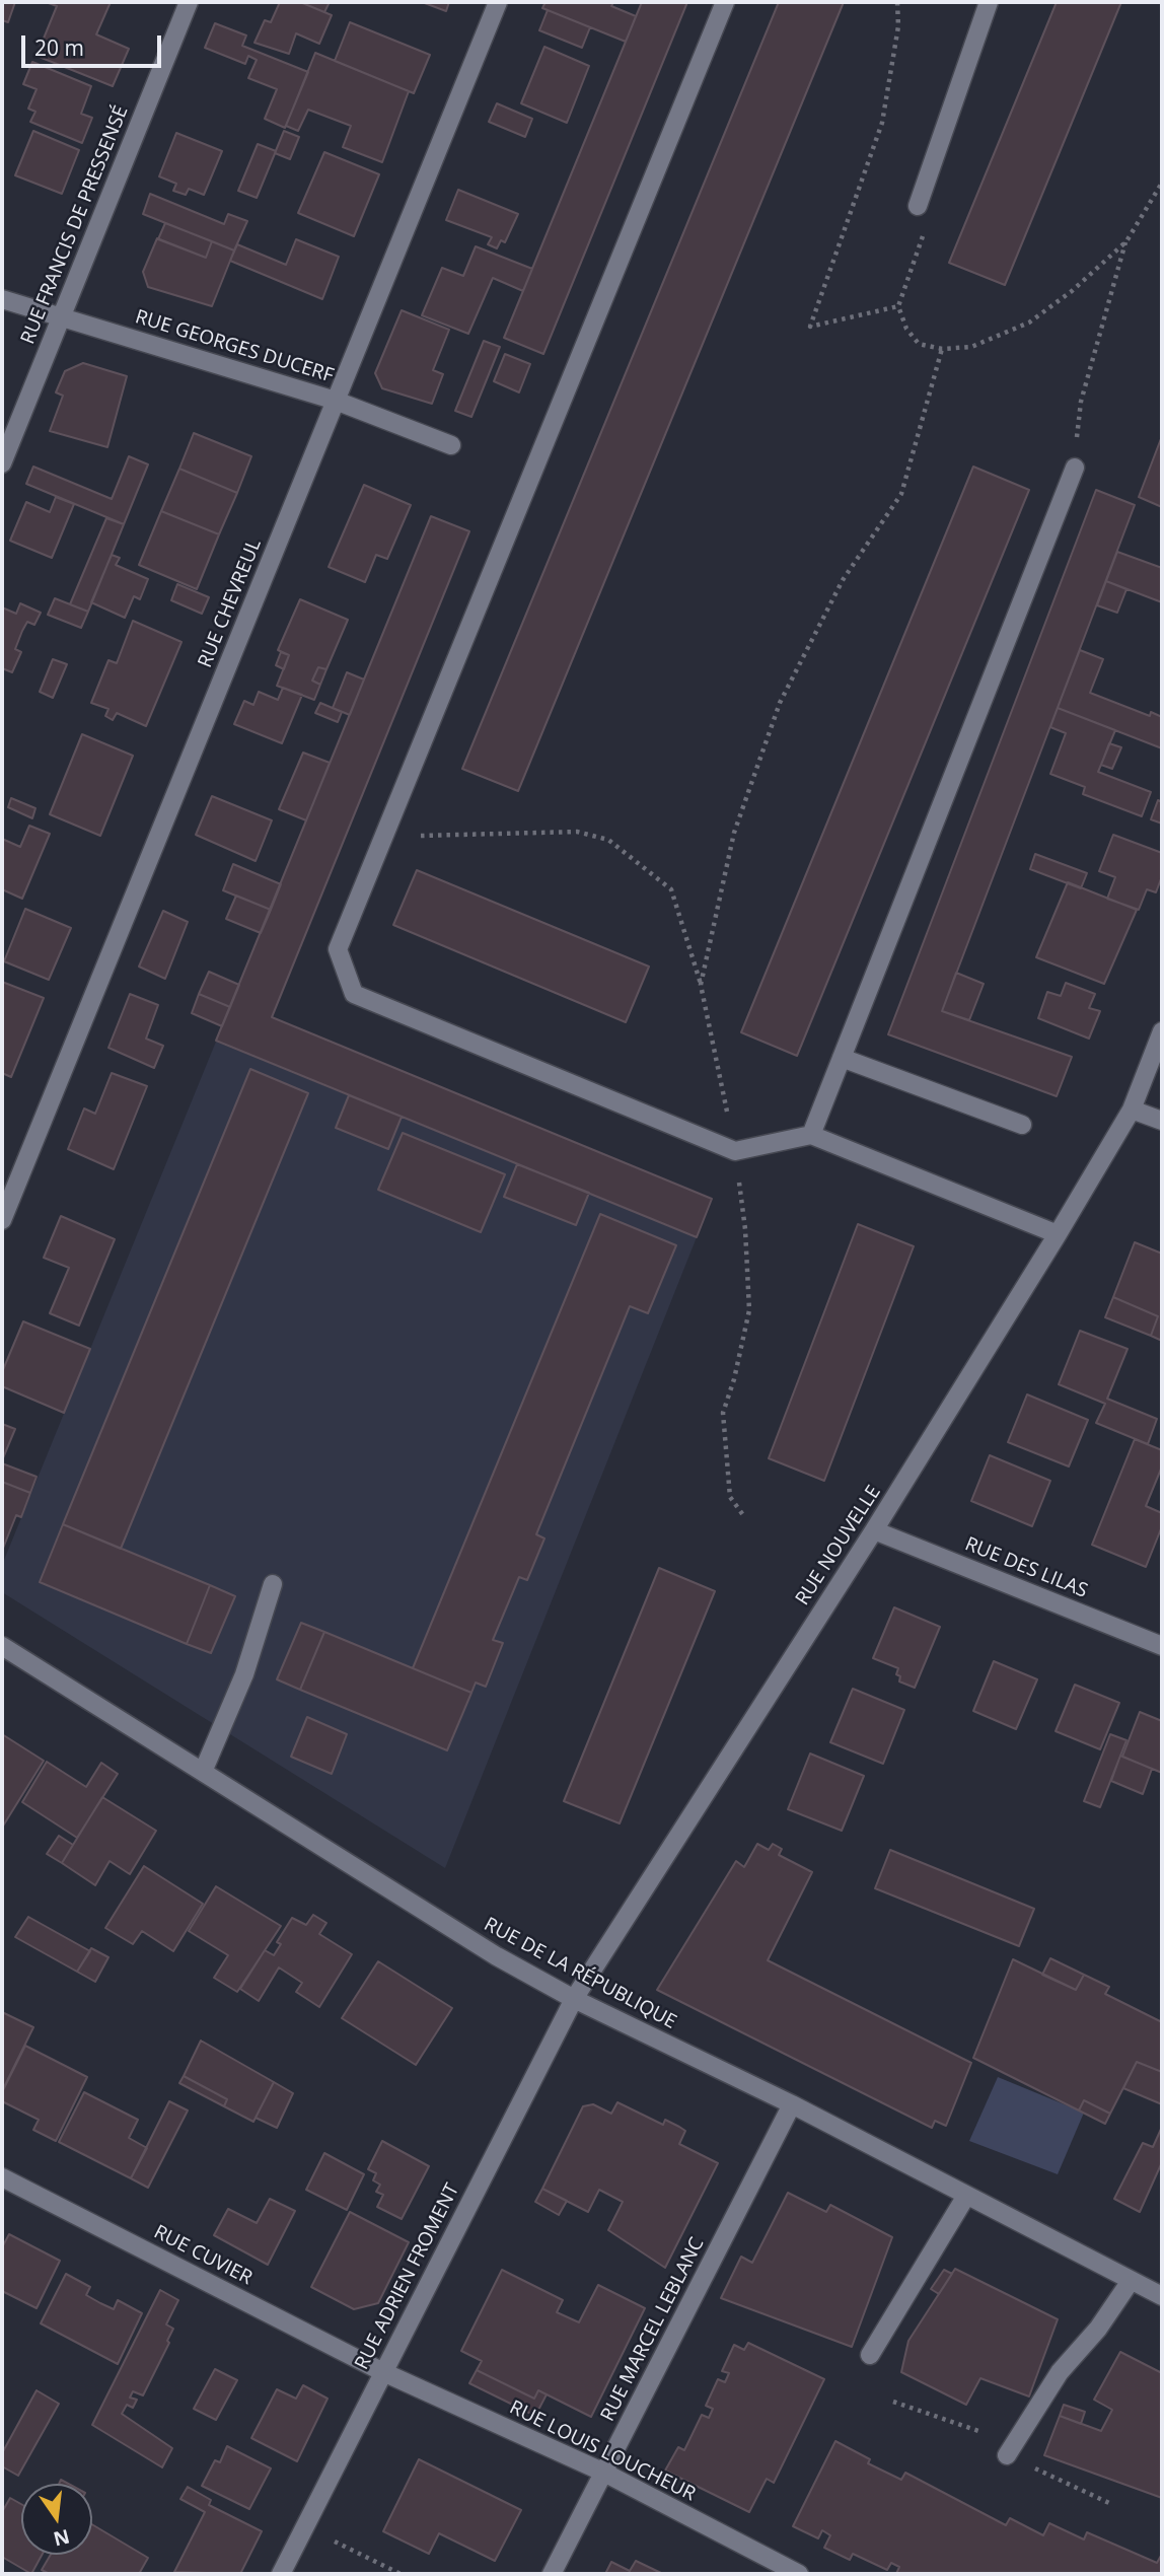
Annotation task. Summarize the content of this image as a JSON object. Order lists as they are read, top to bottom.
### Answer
{
  "streets": {
    "street": [
      "RUE FRANCIS DE PRESSENSÉ",
      "RUE GEORGES DUCERF",
      "RUE CHEVREUL",
      "RUE NOUVELLE",
      "RUE DES LILAS",
      "RUE DE LA RÉPUBLIQUE",
      "RUE CUVIER",
      "RUE ADRIEN FROMENT",
      "RUE MARCEL LEBLANC",
      "RUE LOUIS LOUCHEUR"
    ]
  },
  "crossings": [
    ["RUE FRANCIS DE PRESSENSÉ", "RUE GEORGES DUCERF"],
    ["RUE GEORGES DUCERF", "RUE CHEVREUL"],
    ["RUE NOUVELLE", "RUE DES LILAS"],
    ["RUE NOUVELLE", "RUE DE LA RÉPUBLIQUE"],
    ["RUE NOUVELLE", "RUE ADRIEN FROMENT"],
    ["RUE DE LA RÉPUBLIQUE", "RUE ADRIEN FROMENT"],
    ["RUE DE LA RÉPUBLIQUE", "RUE MARCEL LEBLANC"],
    ["RUE CUVIER", "RUE ADRIEN FROMENT"],
    ["RUE CUVIER", "RUE LOUIS LOUCHEUR"],
    ["RUE ADRIEN FROMENT", "RUE LOUIS LOUCHEUR"],
    ["RUE MARCEL LEBLANC", "RUE LOUIS LOUCHEUR"]
  ],
  "scale_bar": "20 m",
  "north": "bottom"
}
